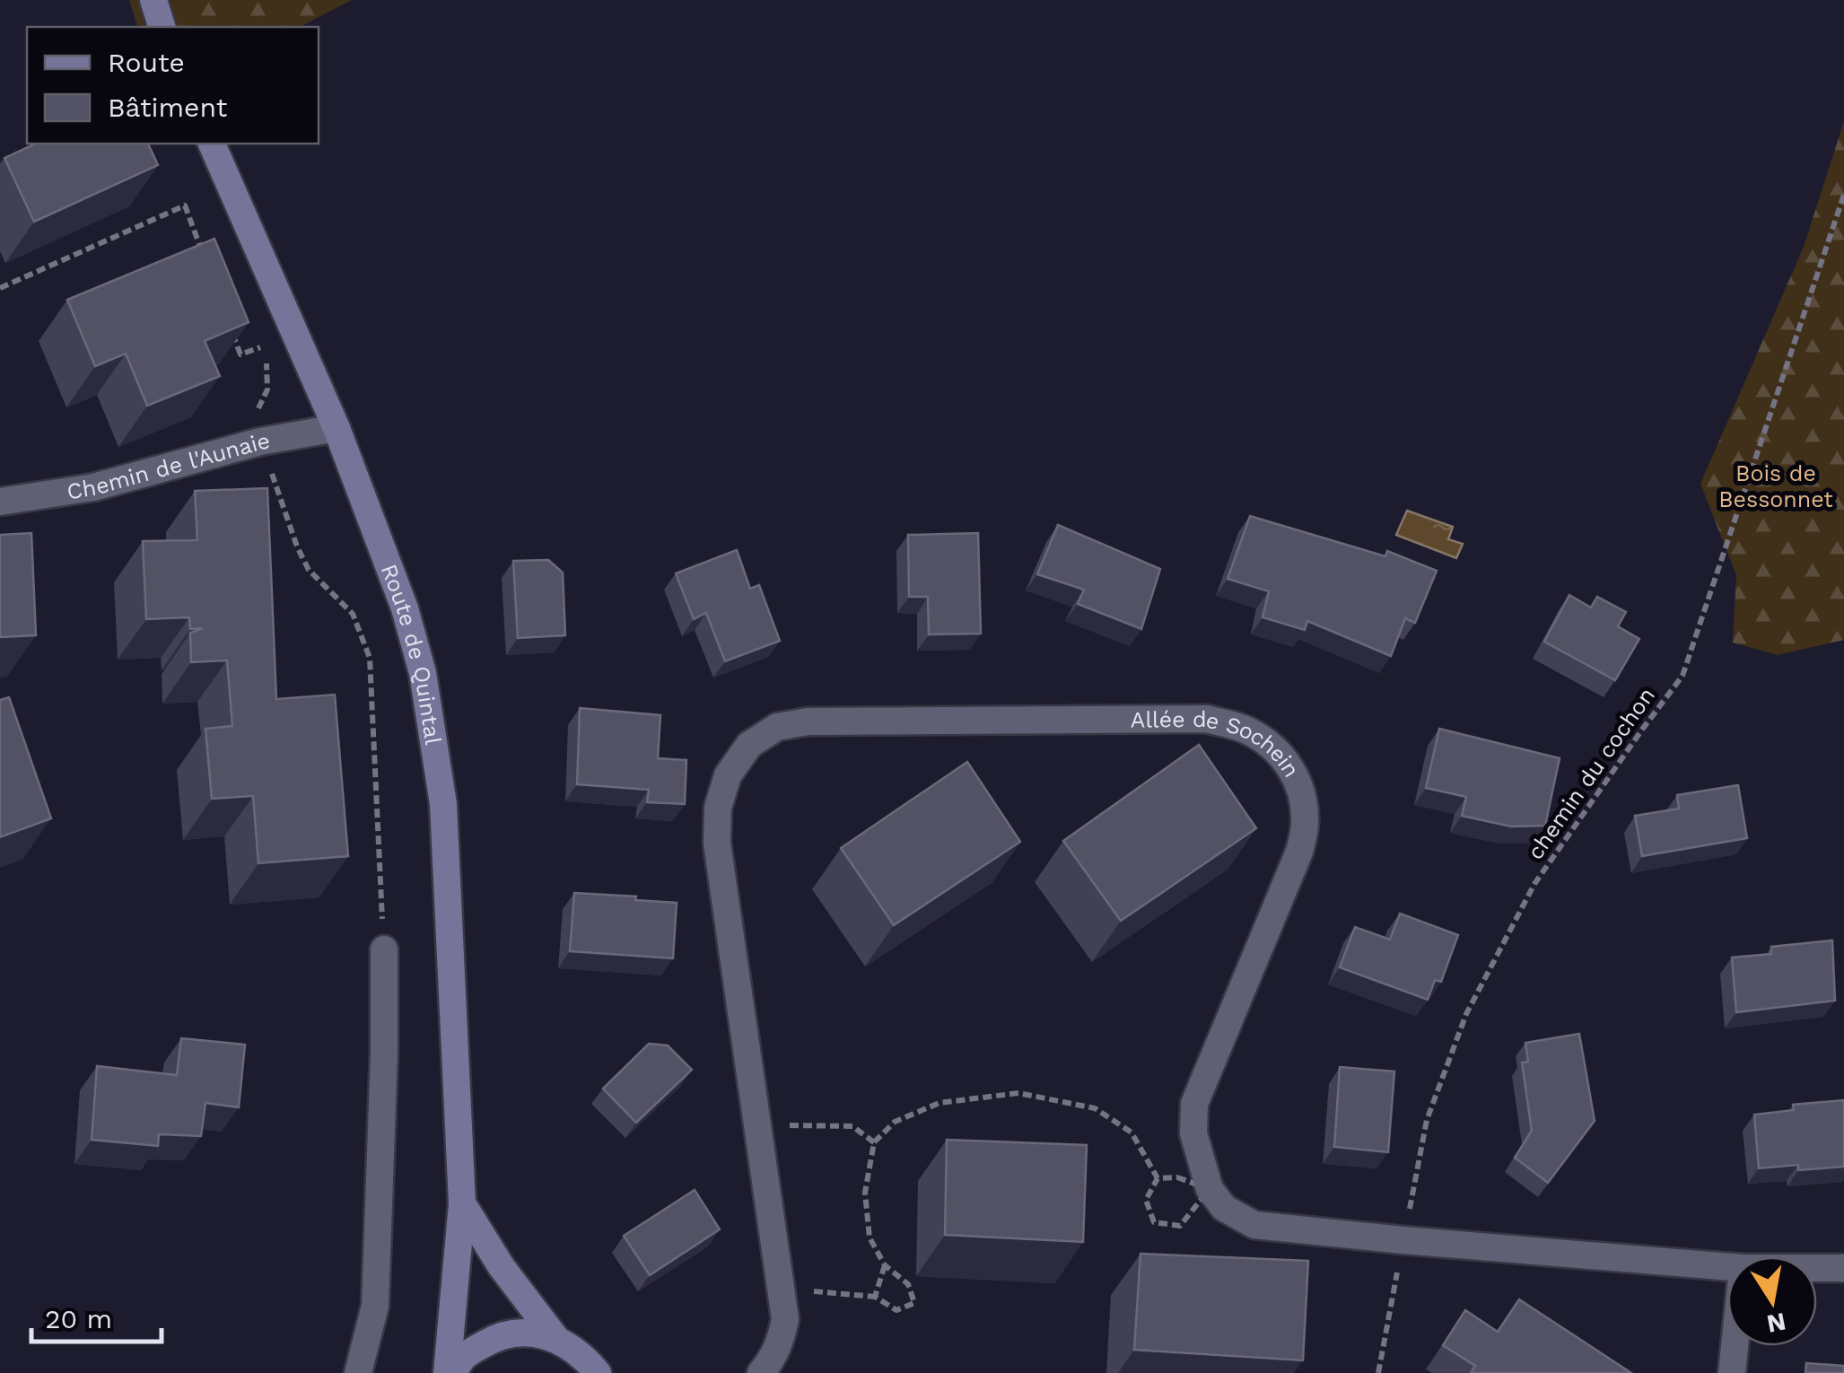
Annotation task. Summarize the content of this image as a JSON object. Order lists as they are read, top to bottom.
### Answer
{
  "streets": {
    "street": ["Chemin de l'Aunaie", "Route de Quintal", "Allée de Sochein"],
    "path": ["chemin du cochon"]
  },
  "crossings": [
    ["Chemin de l'Aunaie", "Route de Quintal"],
    ["Allée de Sochein", "chemin du cochon"]
  ],
  "parks": ["Bois de Bessonnet"],
  "legend": ["Route", "Bâtiment"],
  "scale_bar": "20 m",
  "north": "bottom"
}
